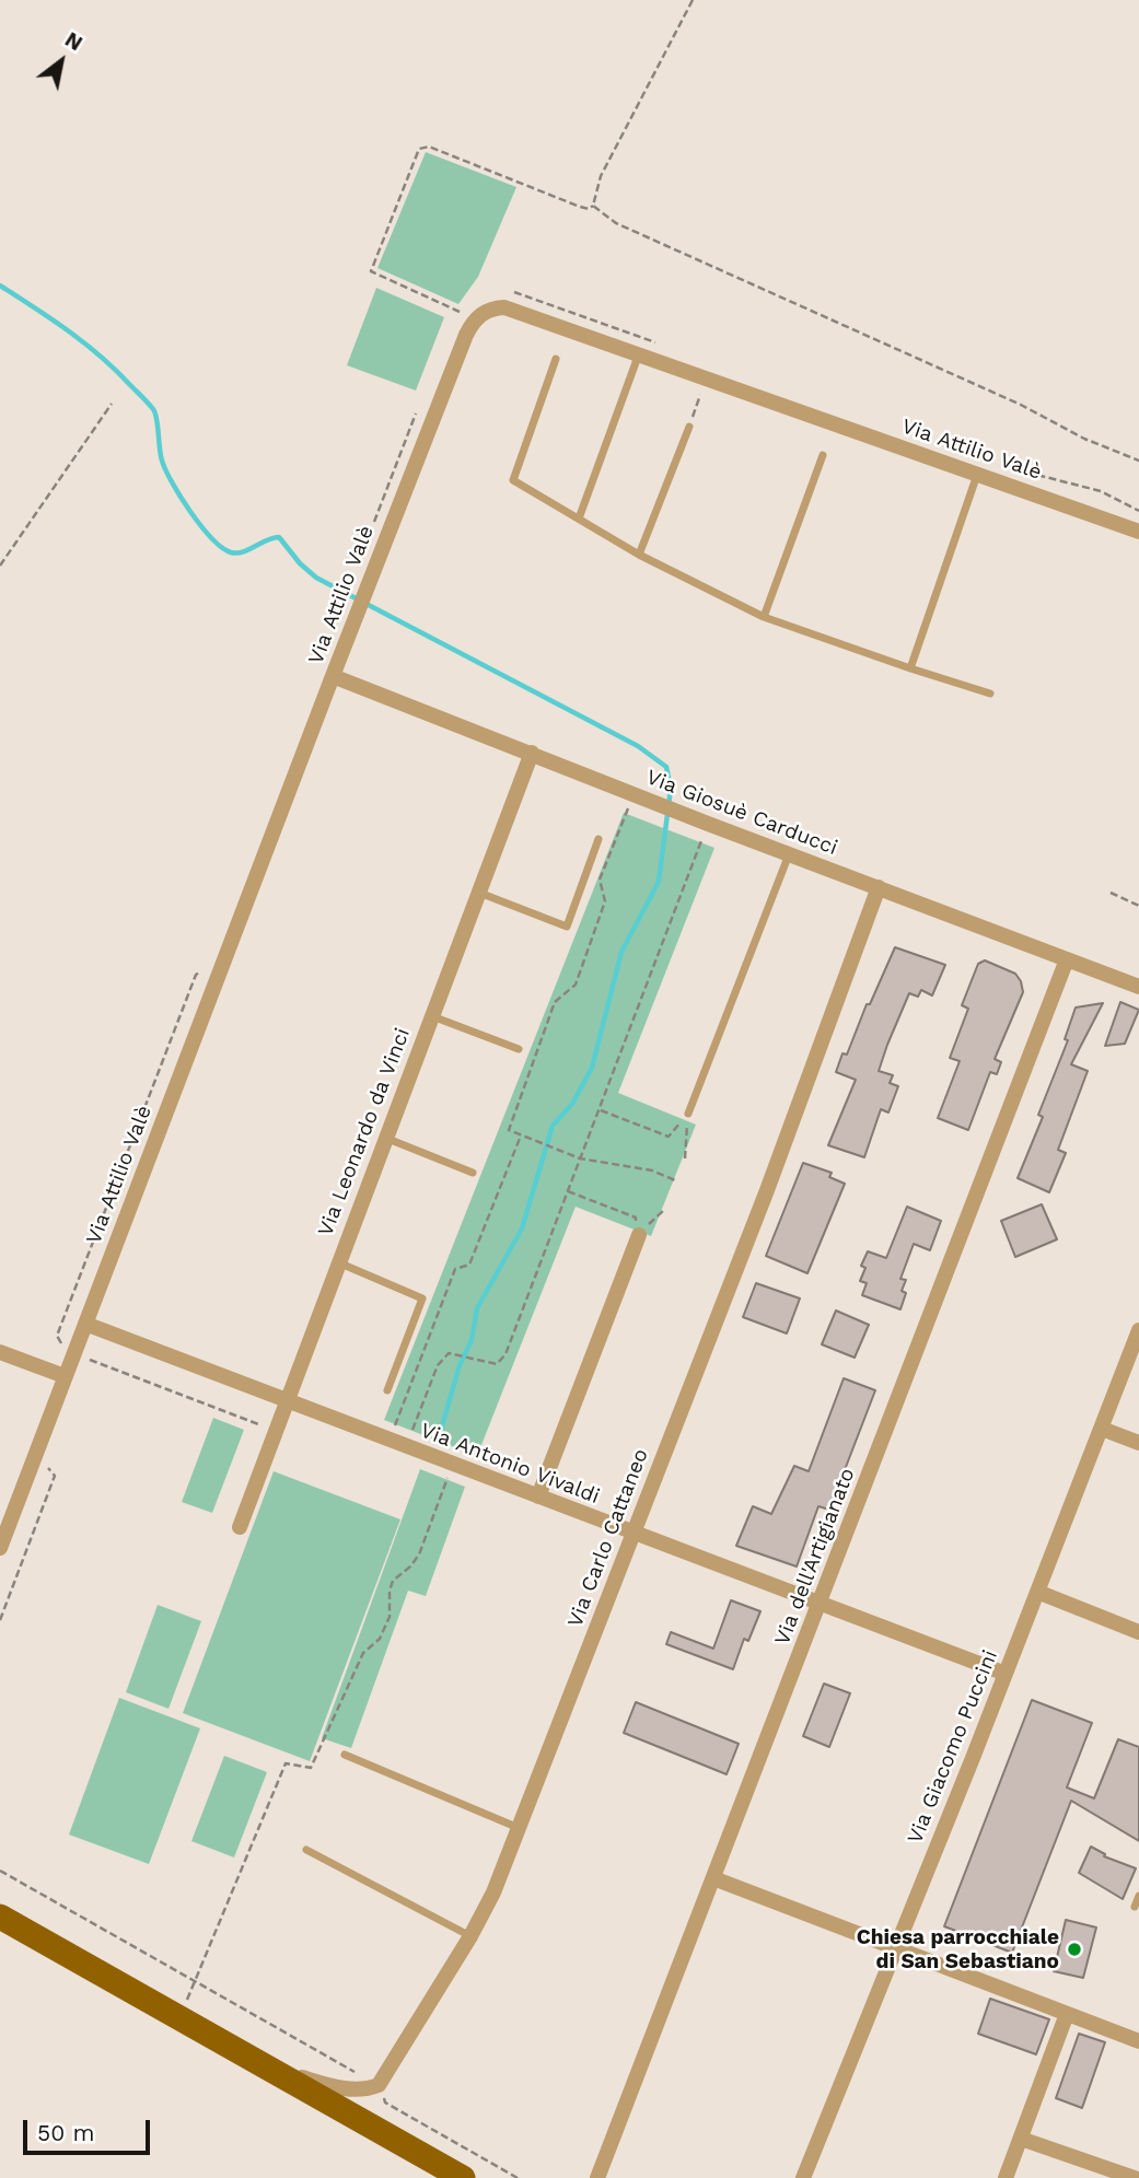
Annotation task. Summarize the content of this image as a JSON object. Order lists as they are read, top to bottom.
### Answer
{
  "streets": {
    "street": [
      "Via Attilio Valè",
      "Via Giosuè Carducci",
      "Via Leonardo da Vinci",
      "Via Antonio Vivaldi",
      "Via Carlo Cattaneo",
      "Via dell'Artigianato",
      "Via Giacomo Puccini"
    ]
  },
  "crossings": [
    ["Via Attilio Valè", "Via Giosuè Carducci"],
    ["Via Attilio Valè", "Via Antonio Vivaldi"],
    ["Via Giosuè Carducci", "Via Leonardo da Vinci"],
    ["Via Giosuè Carducci", "Via Carlo Cattaneo"],
    ["Via Giosuè Carducci", "Via dell'Artigianato"],
    ["Via Leonardo da Vinci", "Via Antonio Vivaldi"],
    ["Via Antonio Vivaldi", "Via Carlo Cattaneo"],
    ["Via Antonio Vivaldi", "Via dell'Artigianato"],
    ["Via Antonio Vivaldi", "Via Giacomo Puccini"]
  ],
  "places": ["Chiesa parrocchiale di San Sebastiano"],
  "scale_bar": "50 m",
  "north": "top right"
}
